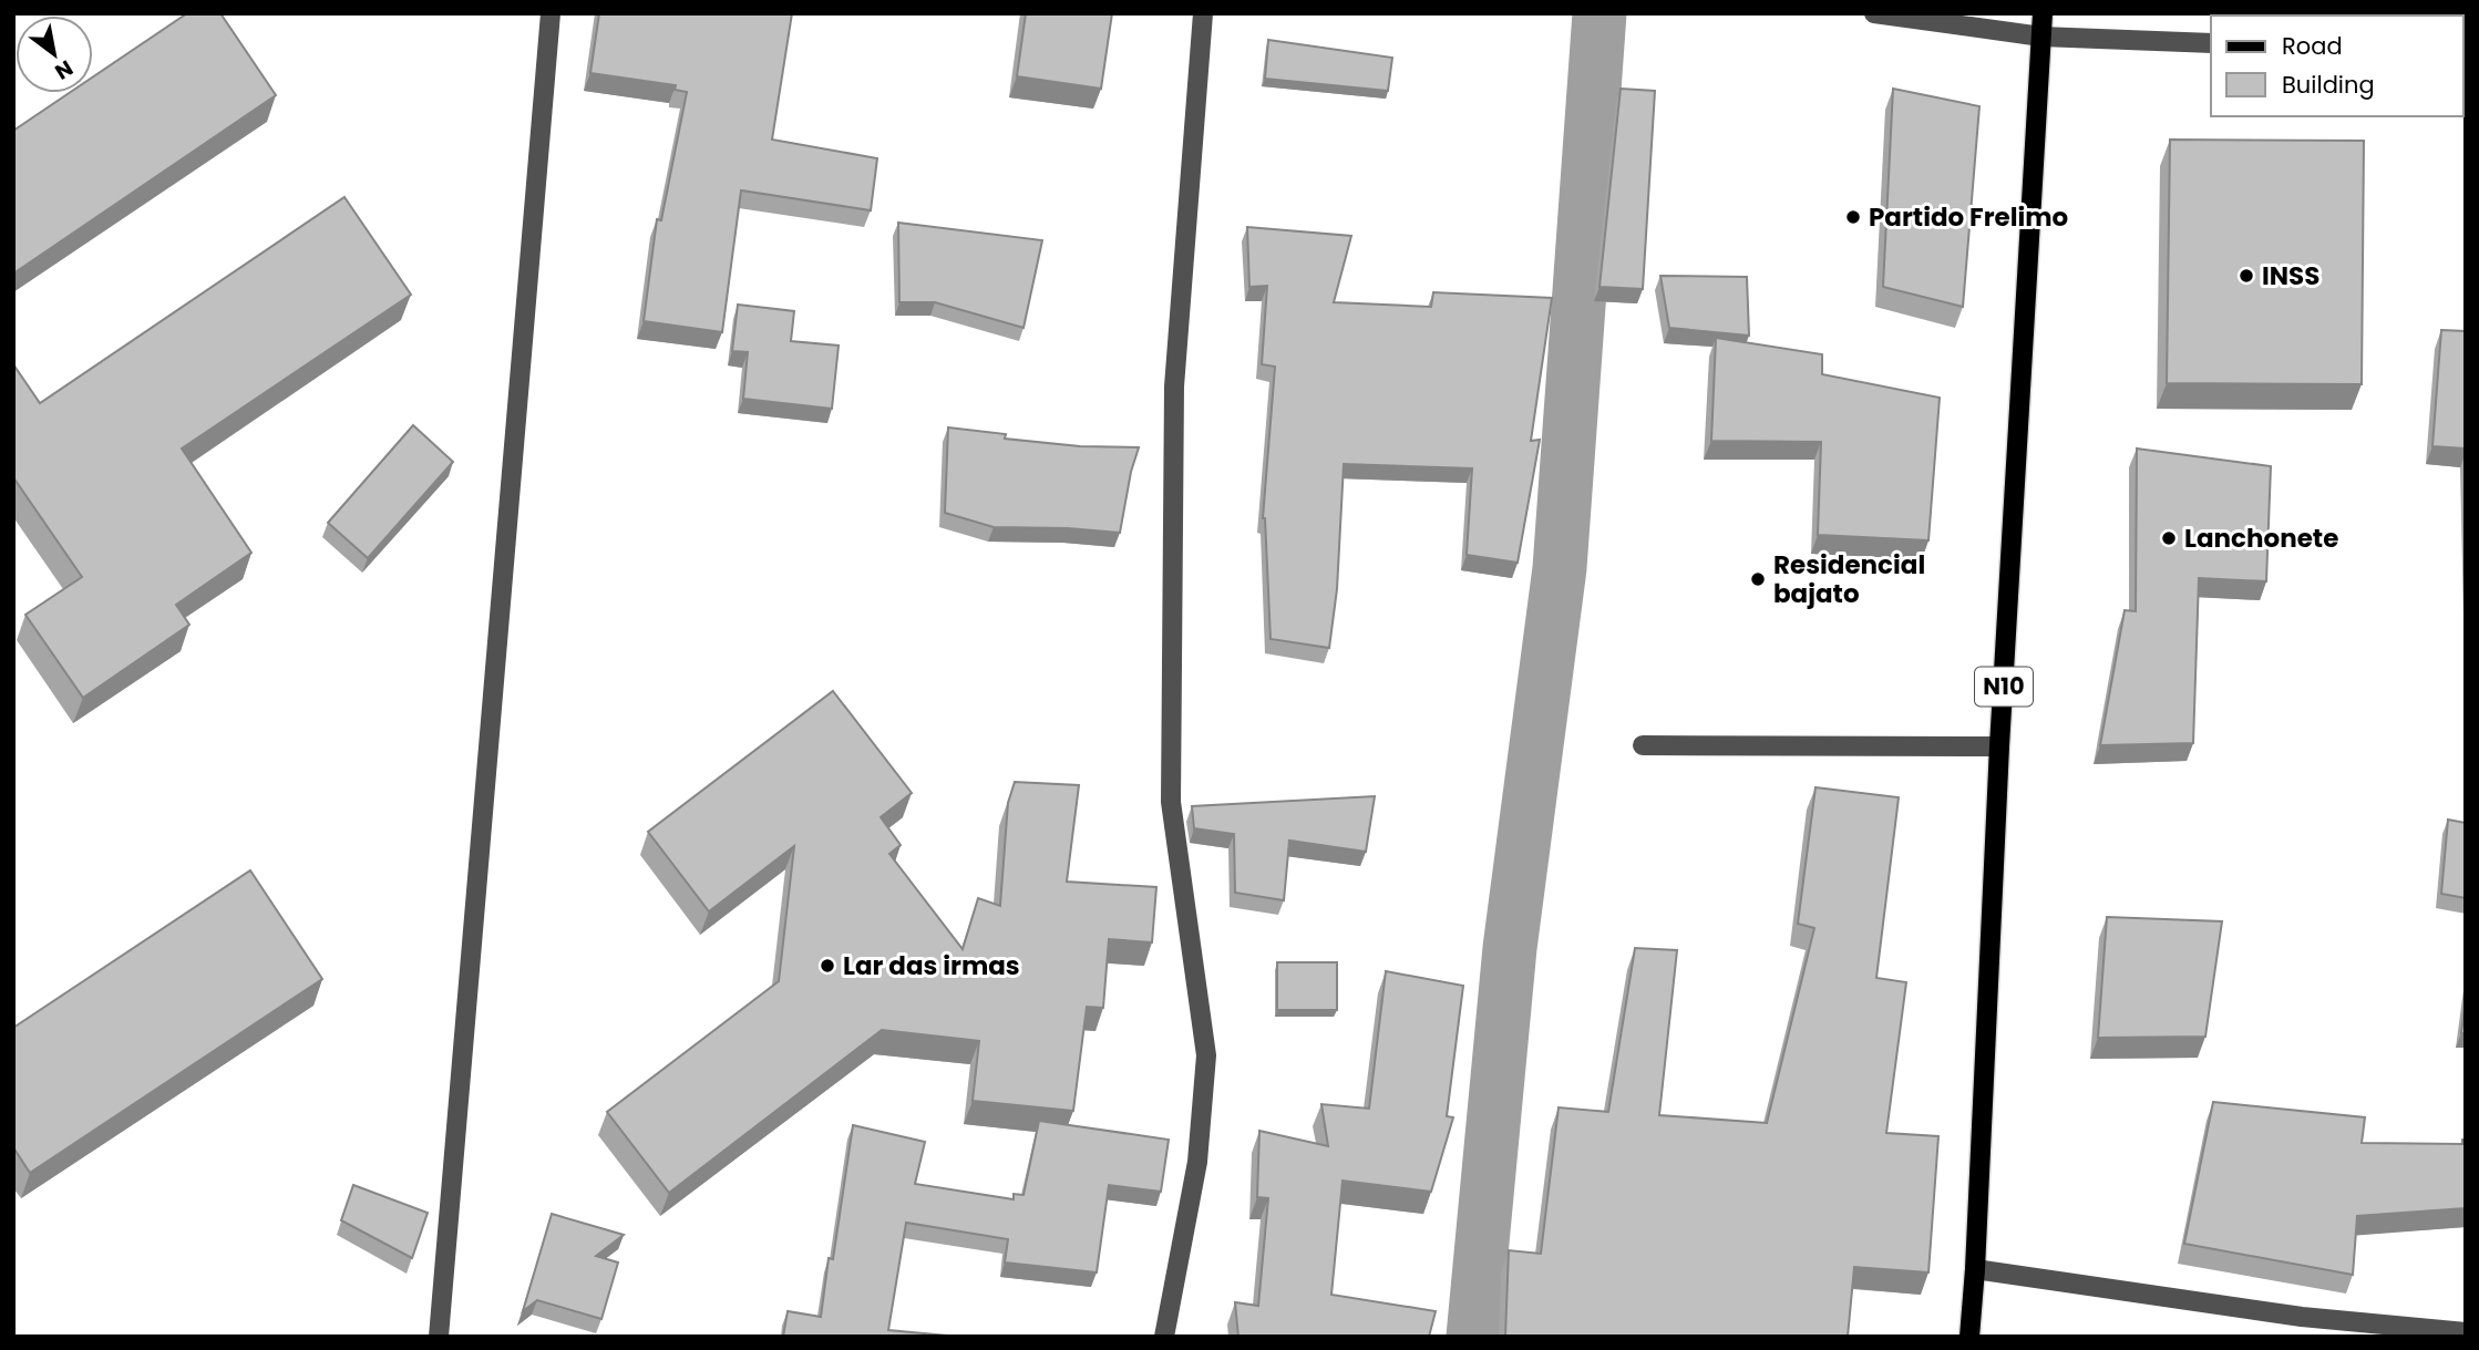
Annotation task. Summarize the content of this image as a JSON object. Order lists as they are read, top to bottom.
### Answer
{
  "streets": {
    "main road": ["N10"]
  },
  "places": [
    "Partido Frelimo",
    "INSS",
    "Lanchonete",
    "Residencial bajato",
    "Lar das irmas"
  ],
  "legend": ["Road", "Building"],
  "north": "bottom right"
}
